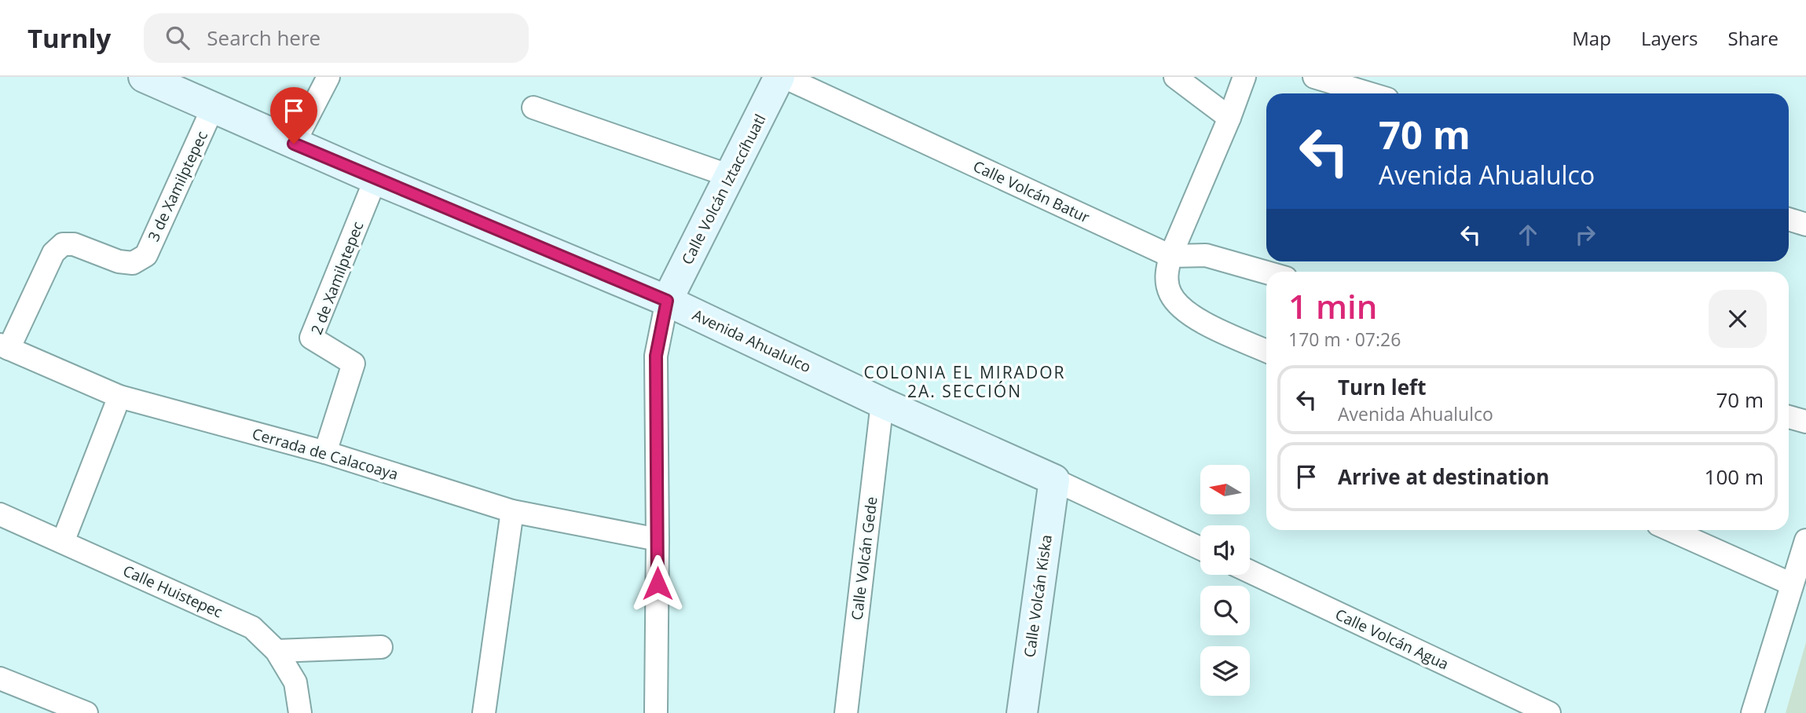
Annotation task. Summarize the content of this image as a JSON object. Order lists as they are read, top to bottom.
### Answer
{
  "streets": {
    "street": [
      "3 de Xamilptepec",
      "Calle Volcán Iztaccíhuatl",
      "Calle Volcán Batur",
      "2 de Xamilptepec",
      "Avenida Ahualulco",
      "Cerrada de Calacoaya",
      "Calle Volcán Gede",
      "Calle Huistepec",
      "Calle Volcán Kiska",
      "Calle Volcán Agua"
    ]
  },
  "crossings": [
    ["3 de Xamilptepec", "Avenida Ahualulco"],
    ["3 de Xamilptepec", "Cerrada de Calacoaya"],
    ["Calle Volcán Iztaccíhuatl", "Avenida Ahualulco"],
    ["2 de Xamilptepec", "Avenida Ahualulco"],
    ["2 de Xamilptepec", "Cerrada de Calacoaya"],
    ["Avenida Ahualulco", "Calle Volcán Gede"],
    ["Avenida Ahualulco", "Calle Volcán Kiska"]
  ],
  "districts": ["COLONIA EL MIRADOR 2A. SECCIÓN"],
  "north": "left",
  "page": {
    "header": "Turnly",
    "search": "Search here",
    "nav": ["Map", "Layers", "Share"],
    "turn": ["70 m", "Avenida Ahualulco"],
    "heading": ["1 min", "170 m · 07:26"],
    "list": [
      {
        "name": "Turn left",
        "note": "Avenida Ahualulco",
        "value": "70 m"
      },
      {
        "name": "Arrive at destination",
        "value": "100 m"
      }
    ]
  }
}
